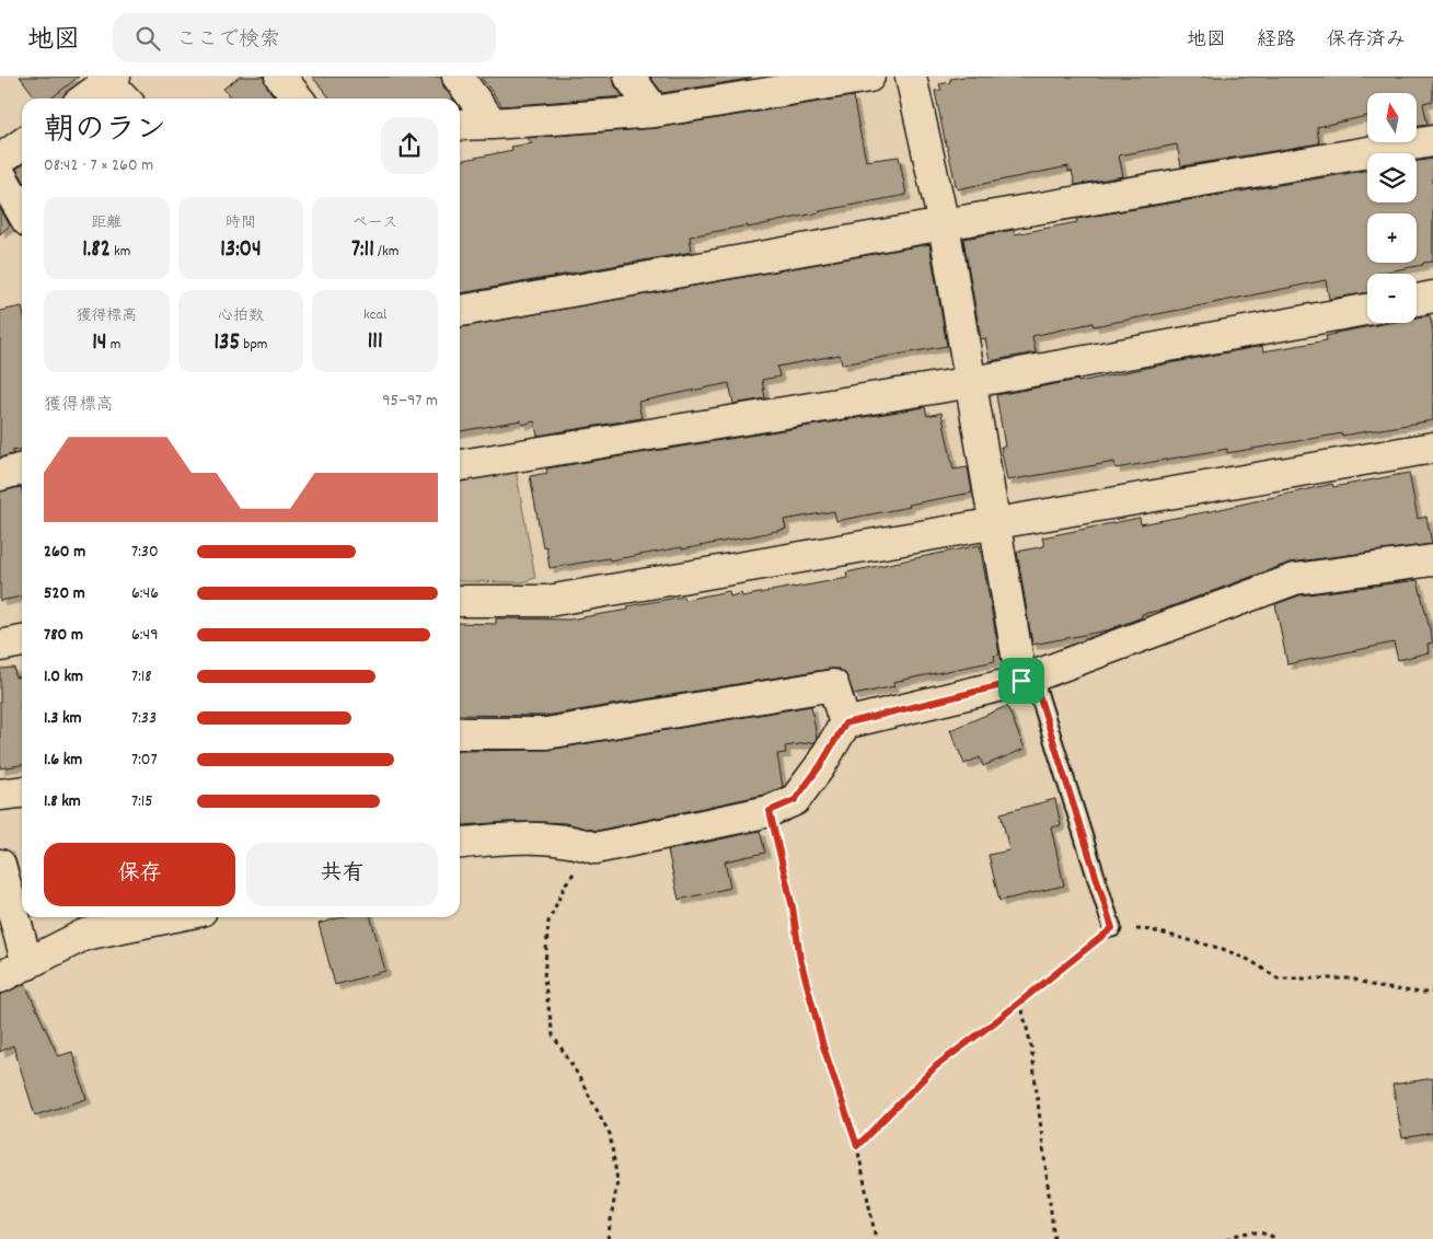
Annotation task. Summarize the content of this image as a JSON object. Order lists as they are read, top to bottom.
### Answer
{
  "north": "top",
  "page": {
    "header": "地図",
    "search": "ここで検索",
    "nav": ["地図", "経路", "保存済み"],
    "map_buttons": ["+", "−"],
    "heading": ["朝のラン", "08:42 · 7 × 260 m"],
    "stats": [
      ["距離", "1.82 km"],
      ["時間", "13:04"],
      ["ペース", "7:11 /km"],
      ["獲得標高", "14 m"],
      ["心拍数", "135 bpm"],
      ["kcal", "111"]
    ],
    "chart": ["獲得標高", "95–97 m"],
    "list": [
      {
        "name": "260 m",
        "note": "7:30"
      },
      {
        "name": "520 m",
        "note": "6:46"
      },
      {
        "name": "780 m",
        "note": "6:49"
      },
      {
        "name": "1.0 km",
        "note": "7:18"
      },
      {
        "name": "1.3 km",
        "note": "7:33"
      },
      {
        "name": "1.6 km",
        "note": "7:07"
      },
      {
        "name": "1.8 km",
        "note": "7:15"
      }
    ],
    "buttons": ["保存", "共有"]
  }
}
